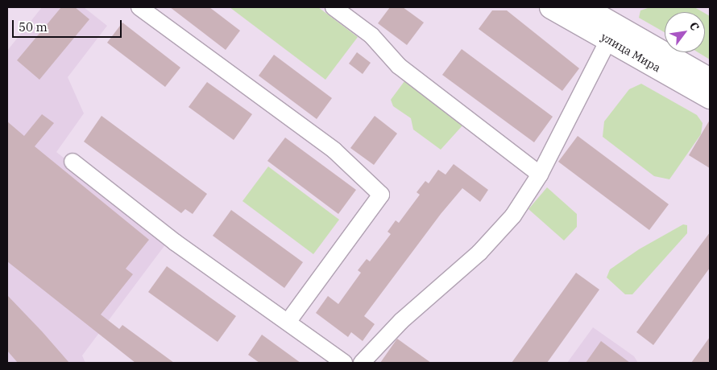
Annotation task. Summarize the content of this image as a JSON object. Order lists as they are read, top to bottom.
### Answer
{
  "streets": {
    "main road": ["улица Мира"]
  },
  "scale_bar": "50 m",
  "north": "top right"
}
